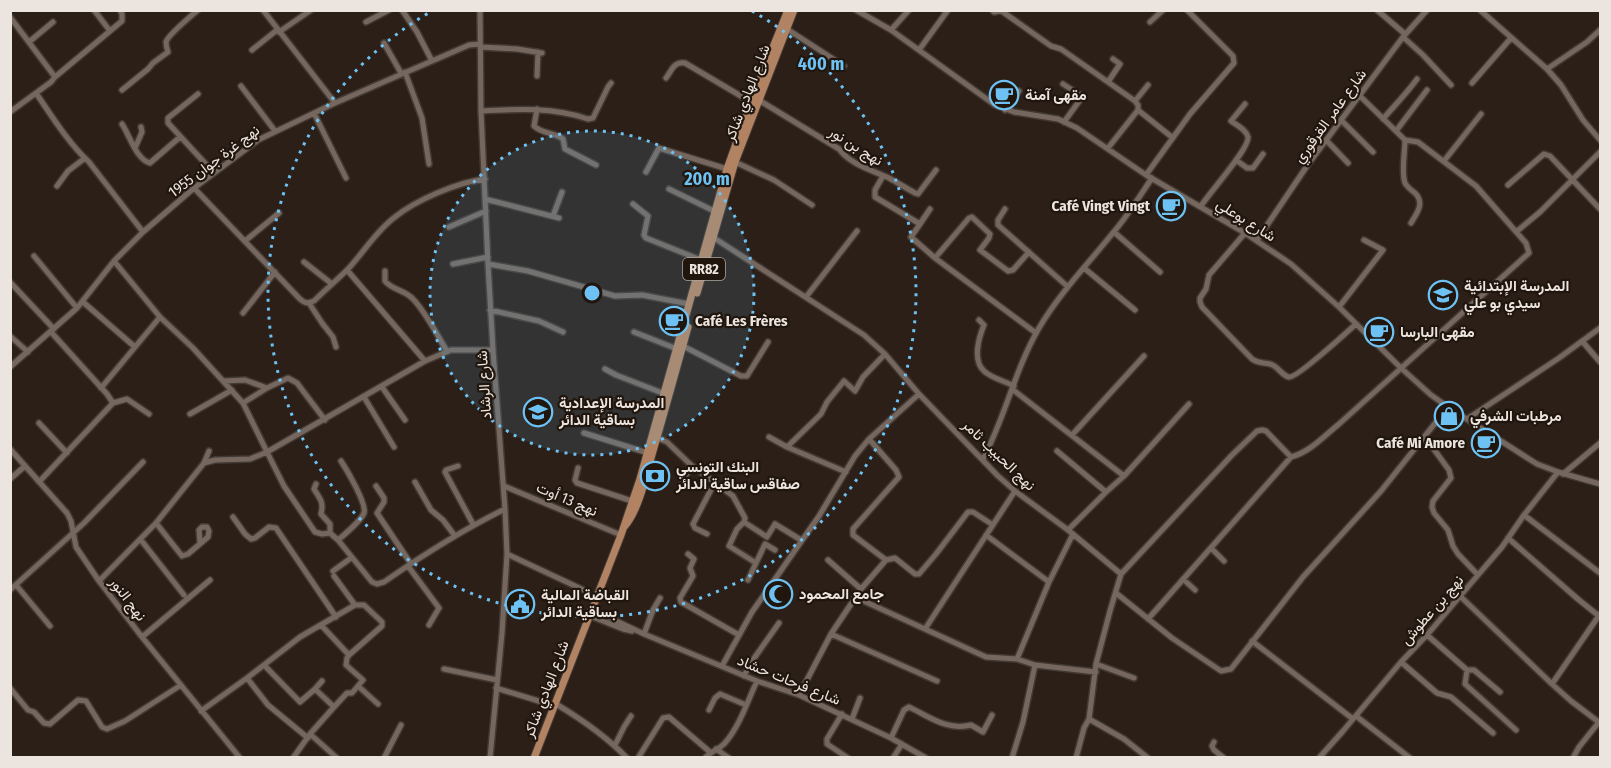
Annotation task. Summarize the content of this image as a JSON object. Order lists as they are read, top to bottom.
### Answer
{
  "streets": {
    "main road": ["شارع الهادي شاكر", "RR82"],
    "street": [
      "شارع عامر القرقوري",
      "نهج بن نور",
      "نهج غرة جوان 1955",
      "شارع بوعلي",
      "شارع الرشاد",
      "نهج الحبيب ثامر",
      "نهج 13 أوت",
      "نهج النور",
      "نهج بن عطوش",
      "شارع فرحات حشاد"
    ]
  },
  "crossings": [
    ["شارع الهادي شاكر", "نهج بن نور"],
    ["شارع الهادي شاكر", "نهج الحبيب ثامر"],
    ["شارع الهادي شاكر", "نهج 13 أوت"],
    ["شارع الهادي شاكر", "شارع فرحات حشاد"],
    ["شارع عامر القرقوري", "شارع بوعلي"],
    ["نهج غرة جوان 1955", "شارع الرشاد"],
    ["شارع بوعلي", "نهج بن عطوش"],
    ["شارع الرشاد", "نهج 13 أوت"]
  ],
  "places": {
    "cafe": [
      "مقهى آمنة",
      "Café Vingt Vingt",
      "Café Les Frères",
      "مقهى البارسا",
      "Café Mi Amore"
    ],
    "school or university": ["المدرسة الإبتدائية سيدي بو علي", "المدرسة الإعدادية بساقية الدائر"],
    "shop": ["مرطبات الشرفي"],
    "bank": ["البنك التونسي صفاقس ساقية الدائر"],
    "mosque": ["جامع المحمود"],
    "public building": ["القباضة المالية بساقية الدائر"]
  },
  "rings": ["400 m", "200 m"]
}
